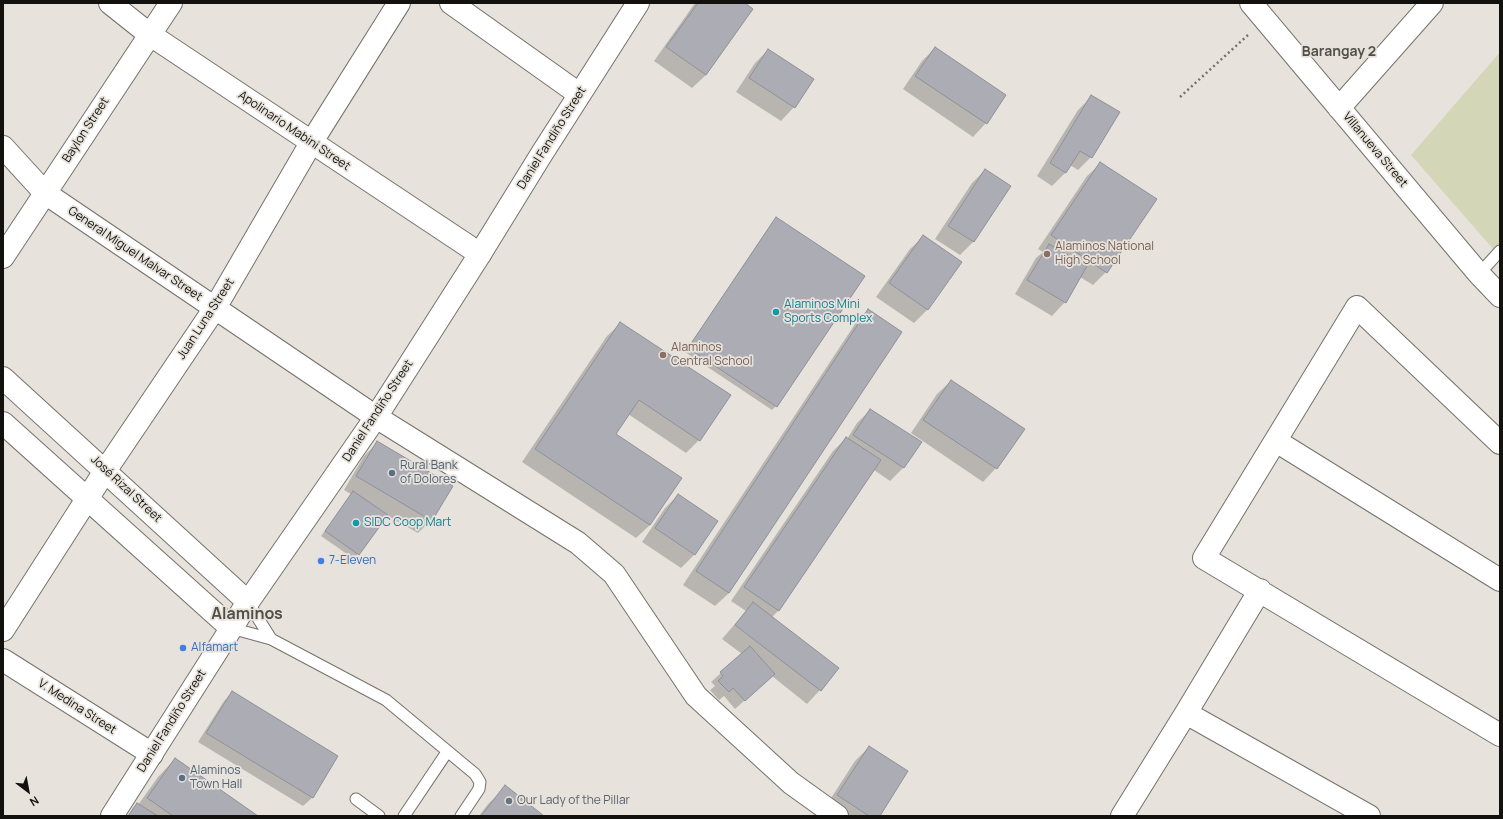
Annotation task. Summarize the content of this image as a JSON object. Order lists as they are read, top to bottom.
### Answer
{
  "streets": {
    "street": [
      "Baylon Street",
      "Apolinario Mabini Street",
      "Daniel Fandiño Street",
      "Villanueva Street",
      "General Miguel Malvar Street",
      "Juan Luna Street",
      "José Rizal Street",
      "V. Medina Street"
    ]
  },
  "crossings": [
    ["Baylon Street", "Apolinario Mabini Street"],
    ["Baylon Street", "General Miguel Malvar Street"],
    ["Apolinario Mabini Street", "Daniel Fandiño Street"],
    ["Apolinario Mabini Street", "Juan Luna Street"],
    ["Daniel Fandiño Street", "General Miguel Malvar Street"],
    ["Daniel Fandiño Street", "José Rizal Street"],
    ["Daniel Fandiño Street", "V. Medina Street"],
    ["General Miguel Malvar Street", "Juan Luna Street"],
    ["Juan Luna Street", "José Rizal Street"]
  ],
  "districts": ["Barangay 2", "Alaminos"],
  "places": [
    "Alaminos National High School",
    "Alaminos Mini Sports Complex",
    "Alaminos Central School",
    "Rural Bank of Dolores",
    "SIDC Coop Mart",
    "7-Eleven",
    "Alfamart",
    "Alaminos Town Hall",
    "Our Lady of the Pillar"
  ],
  "north": "bottom right"
}
